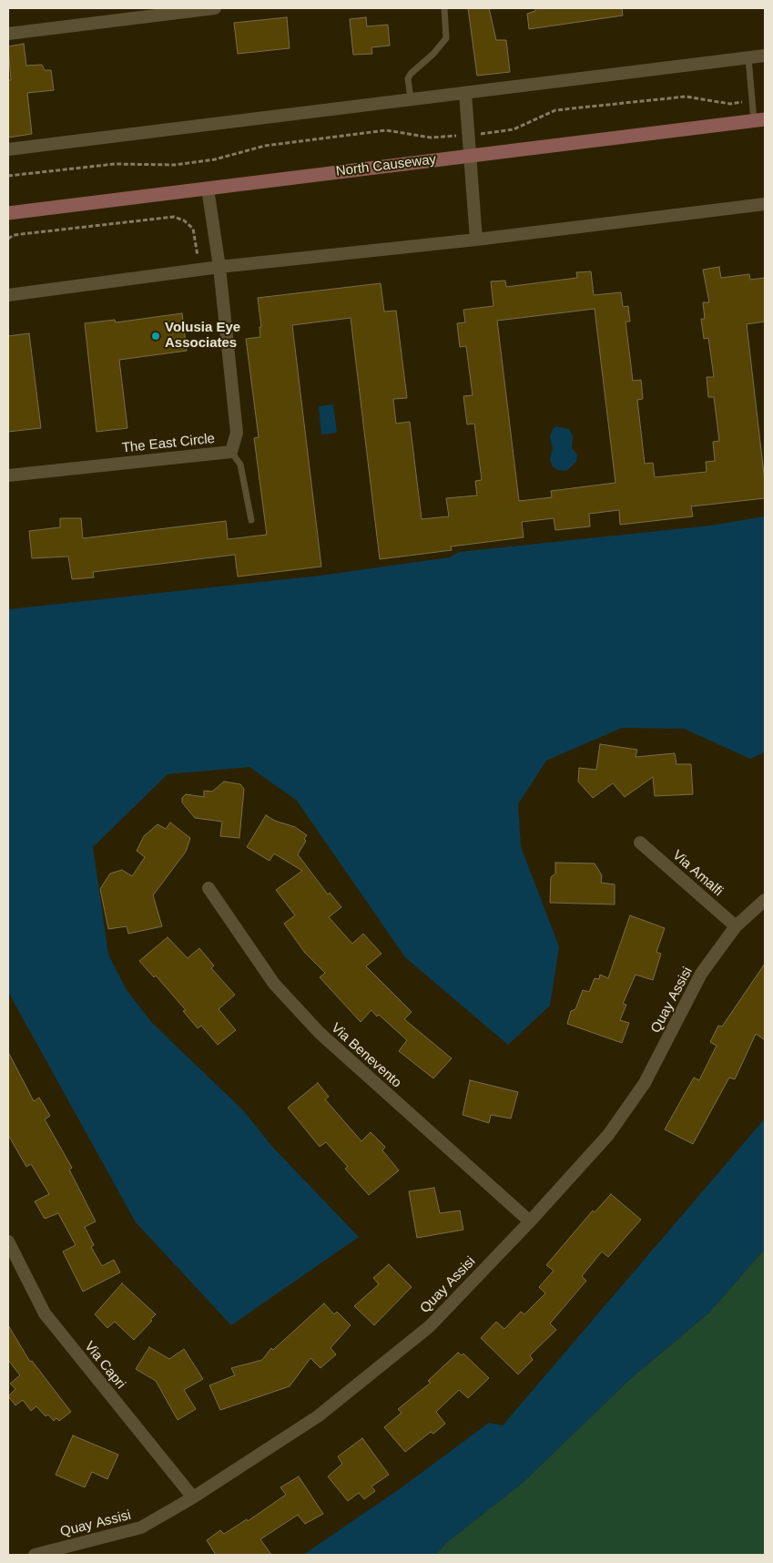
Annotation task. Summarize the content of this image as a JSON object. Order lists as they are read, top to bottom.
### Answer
{
  "streets": {
    "main road": ["North Causeway"],
    "street": [
      "The East Circle",
      "Via Amalfi",
      "Quay Assisi",
      "Via Benevento",
      "Via Capri"
    ]
  },
  "crossings": [
    ["North Causeway", "The East Circle"],
    ["Via Amalfi", "Quay Assisi"],
    ["Quay Assisi", "Via Benevento"],
    ["Quay Assisi", "Via Capri"]
  ],
  "places": ["Volusia Eye Associates"]
}
